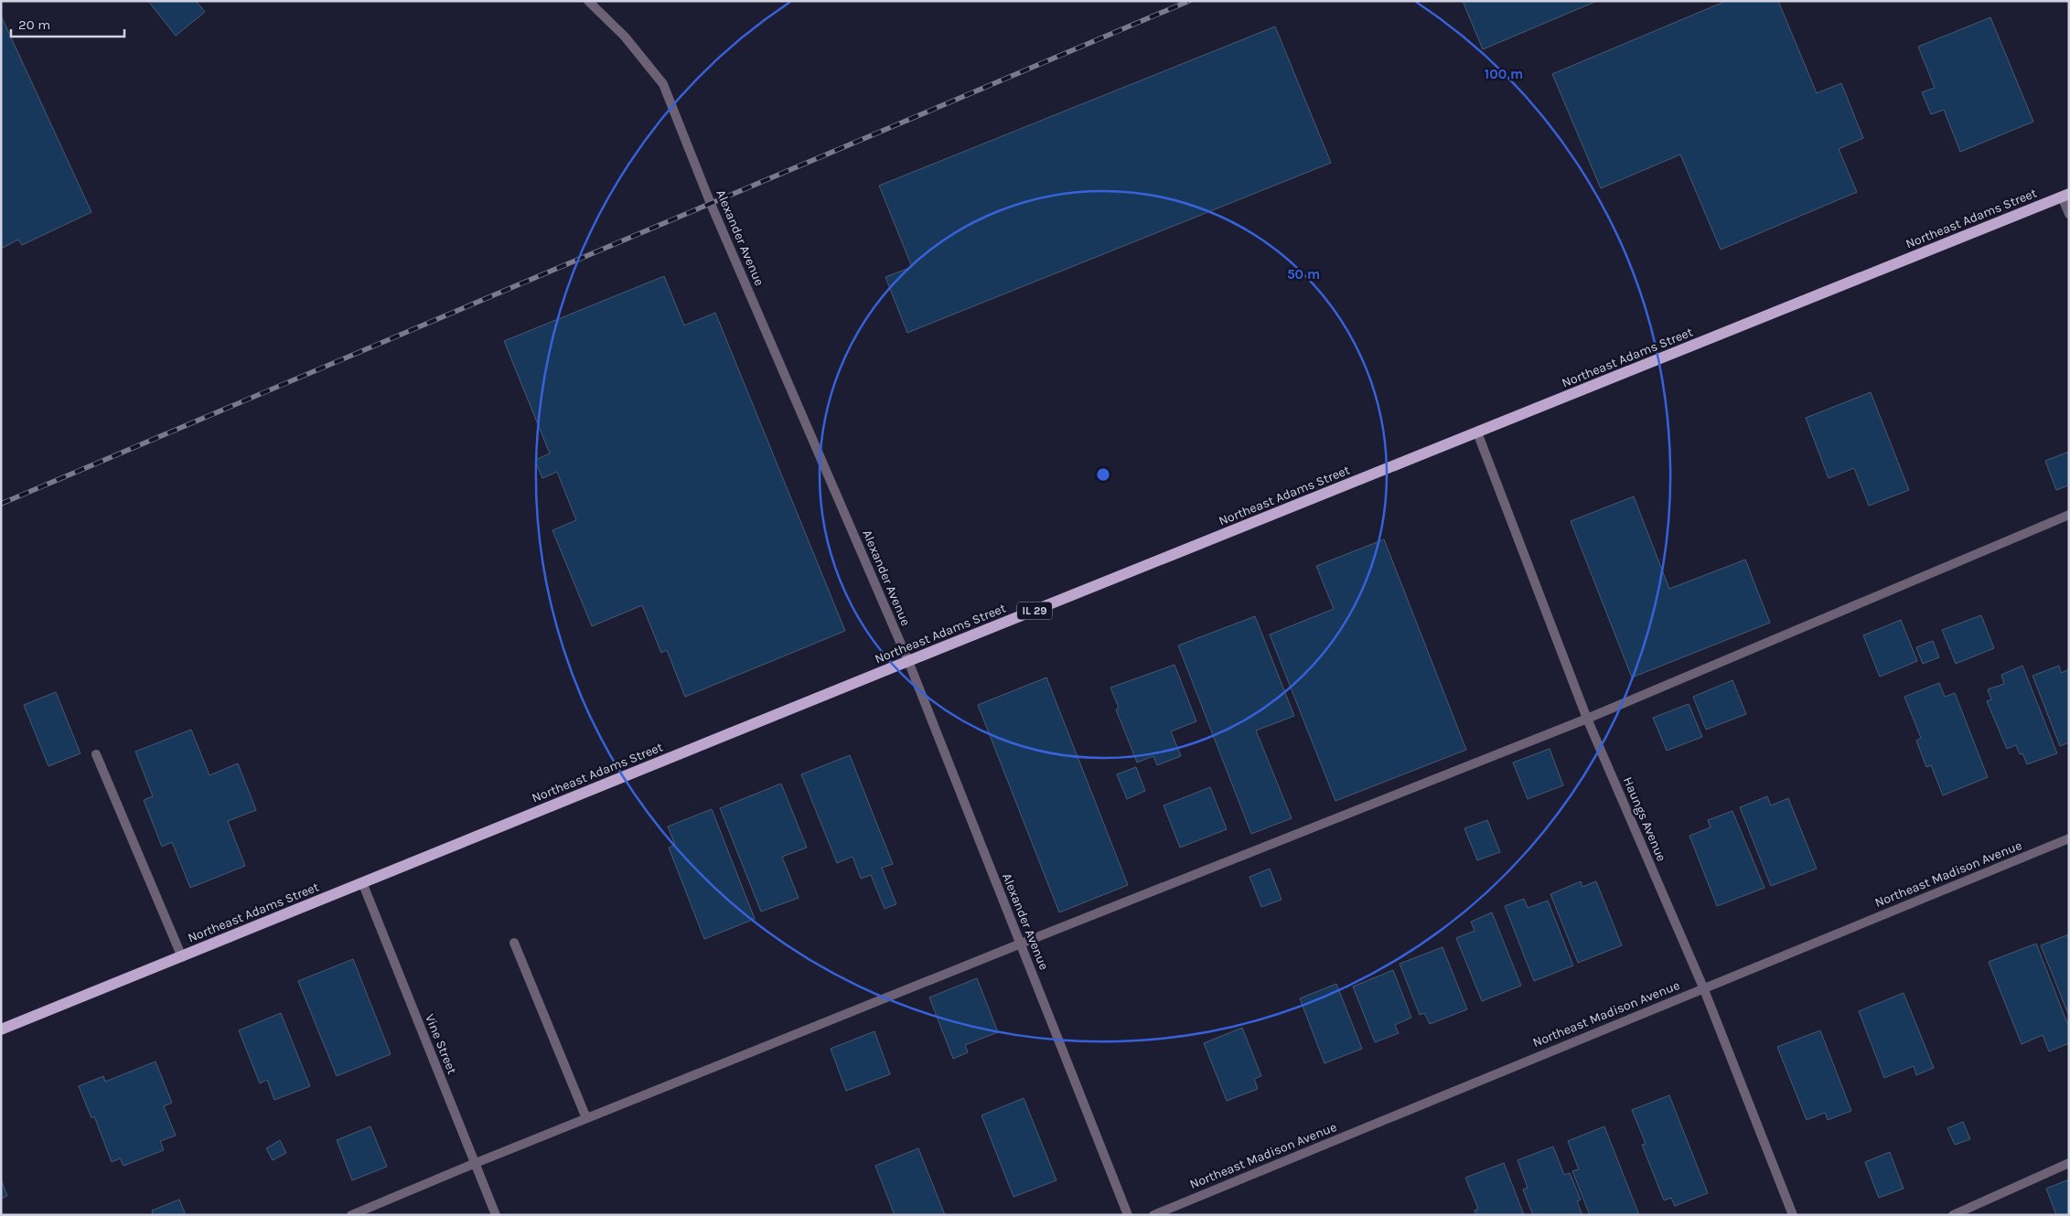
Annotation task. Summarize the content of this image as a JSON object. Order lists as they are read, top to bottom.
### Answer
{
  "streets": {
    "main road": ["Northeast Adams Street", "IL 29"],
    "street": [
      "Alexander Avenue",
      "Haungs Avenue",
      "Northeast Madison Avenue",
      "Vine Street"
    ]
  },
  "crossings": [
    ["Northeast Adams Street", "Alexander Avenue"],
    ["Northeast Adams Street", "Haungs Avenue"],
    ["Northeast Adams Street", "Vine Street"],
    ["Haungs Avenue", "Northeast Madison Avenue"]
  ],
  "scale_bar": "20 m",
  "rings": ["100 m", "50 m"]
}
